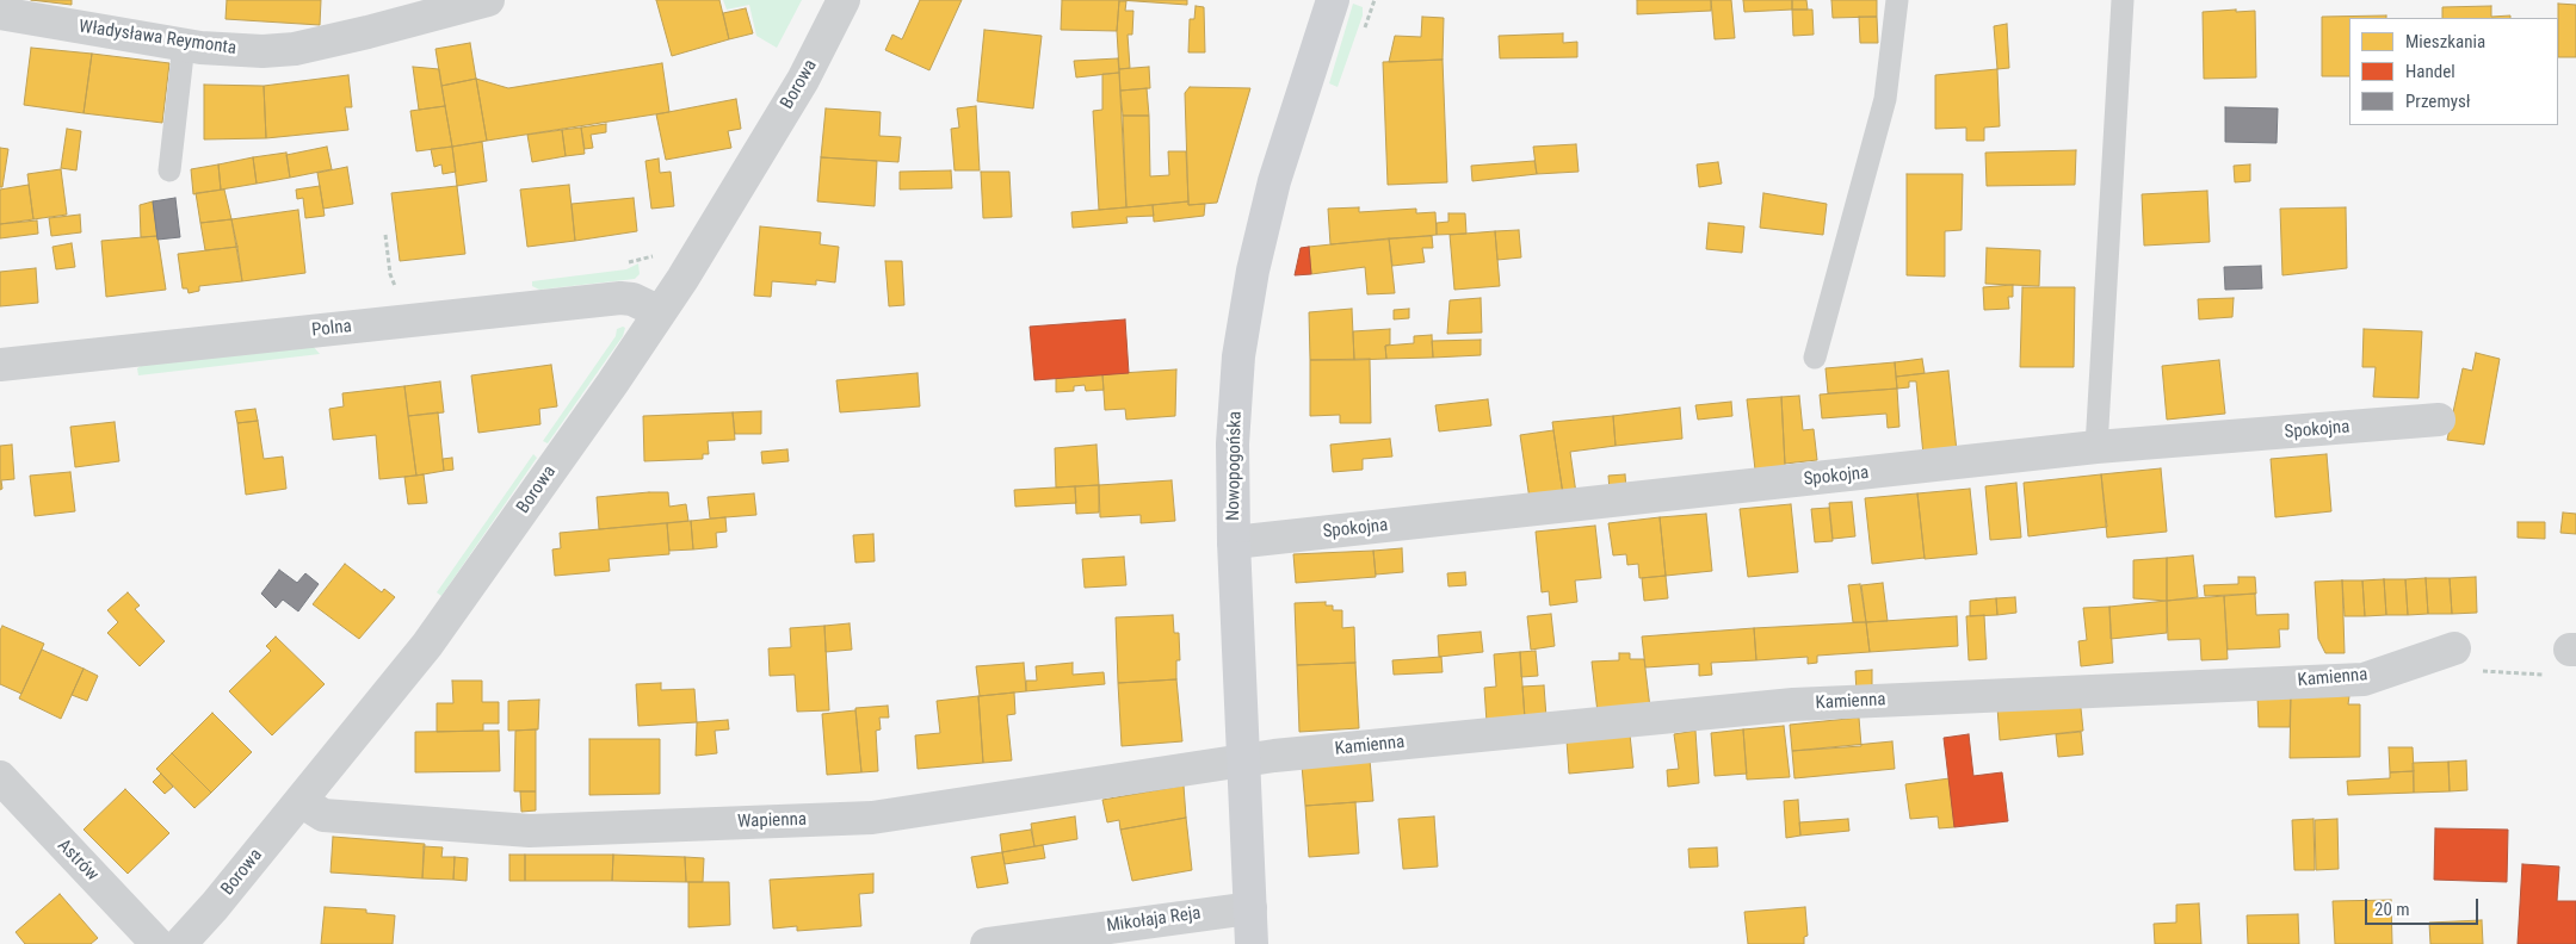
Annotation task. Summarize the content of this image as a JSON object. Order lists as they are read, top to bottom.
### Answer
{
  "streets": {
    "street": [
      "Władysława Reymonta",
      "Borowa",
      "Polna",
      "Spokojna",
      "Nowopogońska",
      "Kamienna",
      "Wapienna",
      "Astrów",
      "Mikołaja Reja"
    ]
  },
  "crossings": [
    ["Borowa", "Polna"],
    ["Borowa", "Wapienna"],
    ["Spokojna", "Nowopogońska"],
    ["Nowopogońska", "Kamienna"],
    ["Nowopogońska", "Wapienna"],
    ["Nowopogońska", "Mikołaja Reja"],
    ["Kamienna", "Wapienna"]
  ],
  "legend": ["Mieszkania", "Handel", "Przemysł"],
  "scale_bar": "20 m"
}
